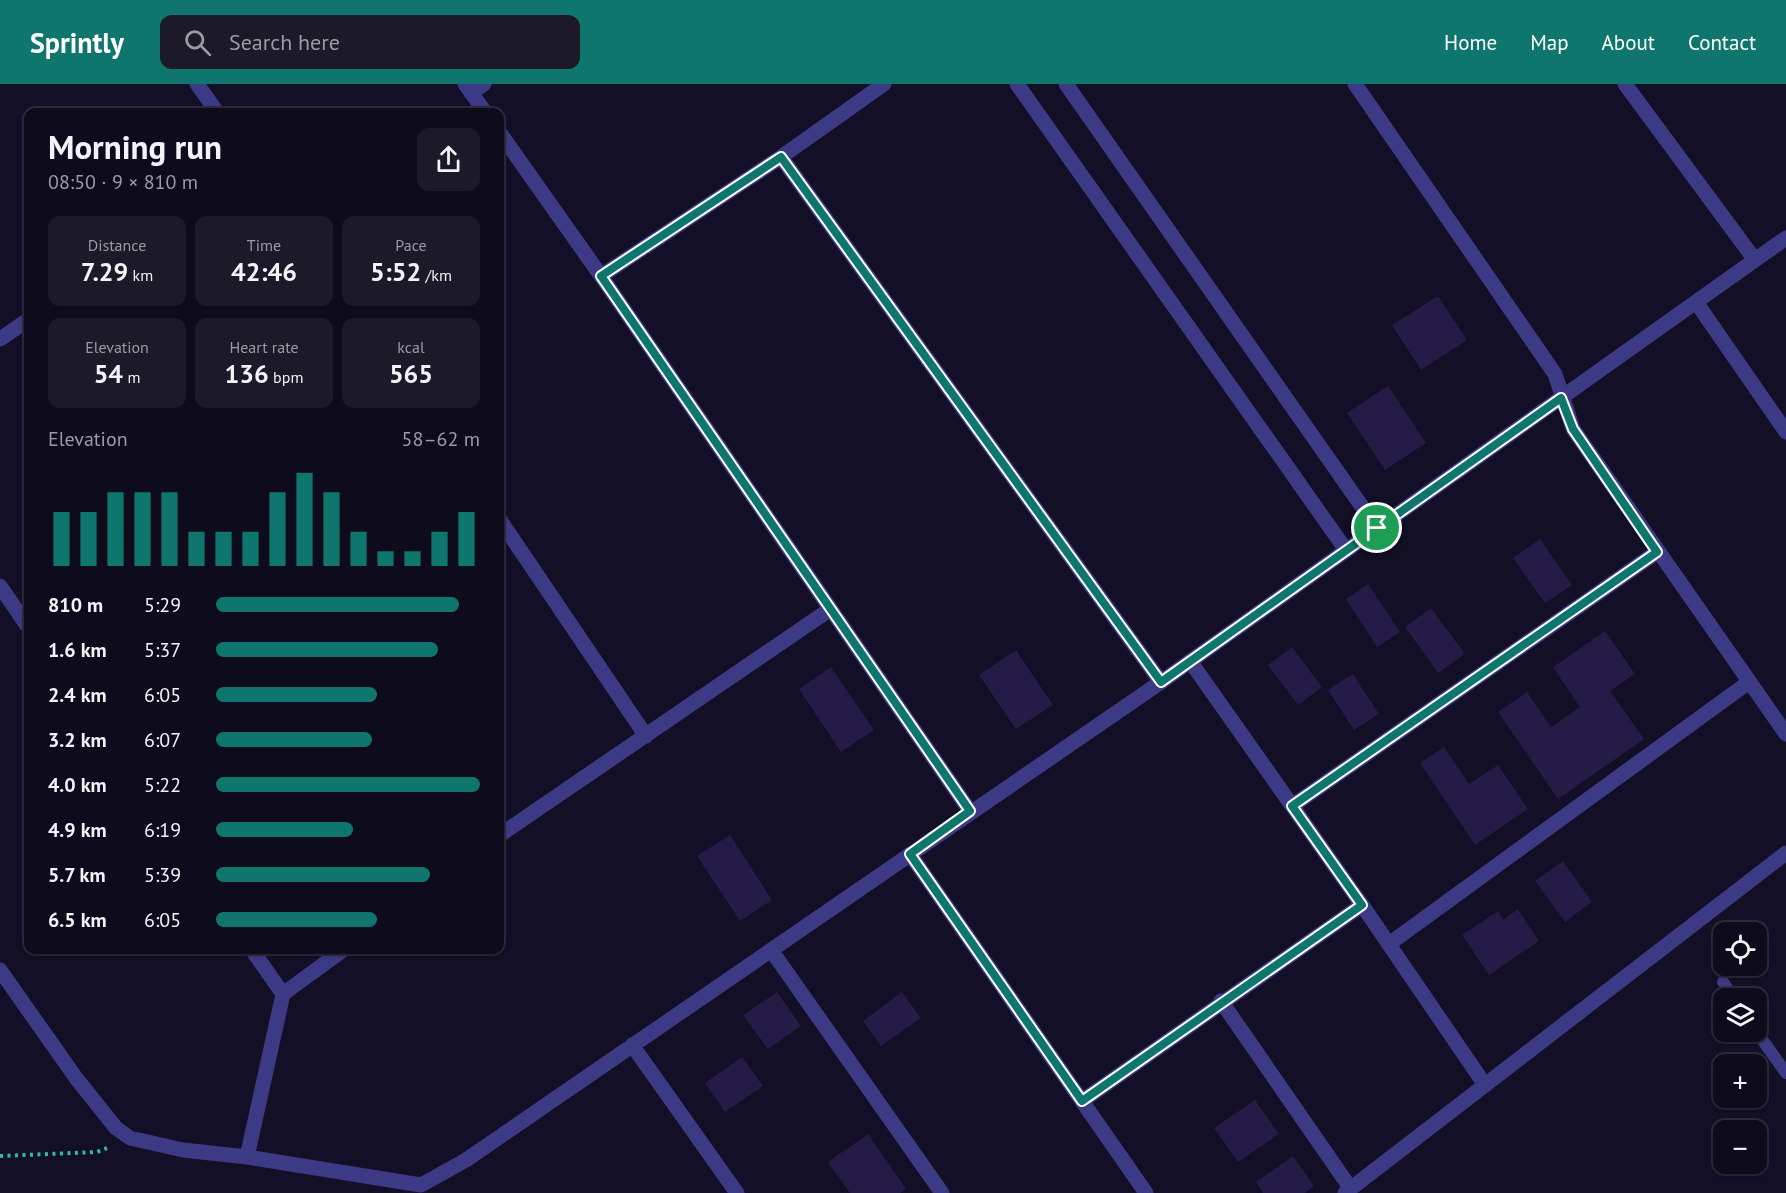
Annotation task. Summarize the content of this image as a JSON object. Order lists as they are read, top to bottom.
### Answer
{
  "page": {
    "header": "Sprintly",
    "search": "Search here",
    "nav": [
      "Home",
      "Map",
      "About",
      "Contact"
    ],
    "heading": ["Morning run", "08:50 · 9 × 810 m"],
    "stats": [
      ["Distance", "7.29 km"],
      ["Time", "42:46"],
      ["Pace", "5:52 /km"],
      ["Elevation", "54 m"],
      ["Heart rate", "136 bpm"],
      ["kcal", "565"]
    ],
    "chart": ["Elevation", "58–62 m"],
    "list": [
      {
        "name": "810 m",
        "note": "5:29"
      },
      {
        "name": "1.6 km",
        "note": "5:37"
      },
      {
        "name": "2.4 km",
        "note": "6:05"
      },
      {
        "name": "3.2 km",
        "note": "6:07"
      },
      {
        "name": "4.0 km",
        "note": "5:22"
      },
      {
        "name": "4.9 km",
        "note": "6:19"
      },
      {
        "name": "5.7 km",
        "note": "5:39"
      },
      {
        "name": "6.5 km",
        "note": "6:05"
      }
    ],
    "map_buttons": ["+", "−"]
  }
}
